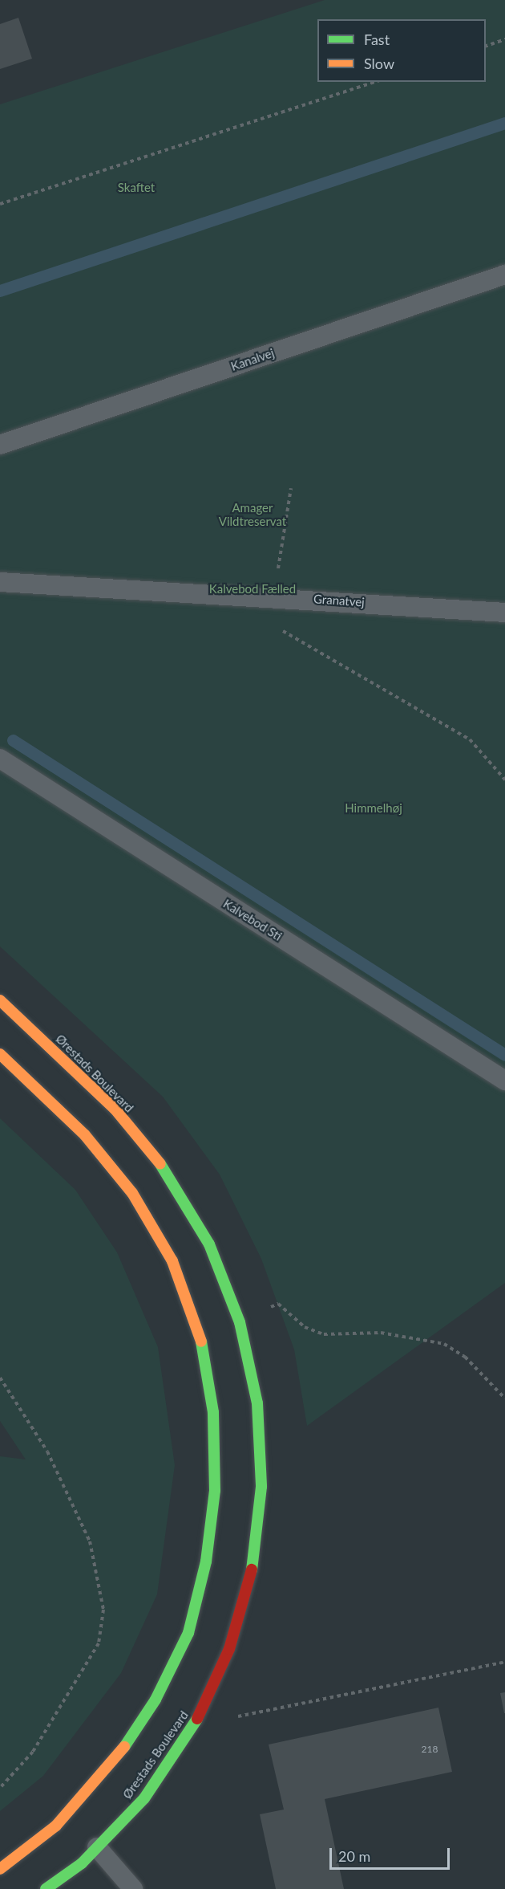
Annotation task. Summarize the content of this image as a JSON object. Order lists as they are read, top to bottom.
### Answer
{
  "streets": {
    "street": ["Ørestads Boulevard"],
    "lane": ["Kanalvej", "Granatvej", "Kalvebod Sti"]
  },
  "parks": [
    "Skaftet",
    "Amager Vildtreservat",
    "Kalvebod Fælled",
    "Himmelhøj"
  ],
  "house_numbers": ["218"],
  "legend": ["Fast", "Slow"],
  "scale_bar": "20 m"
}
